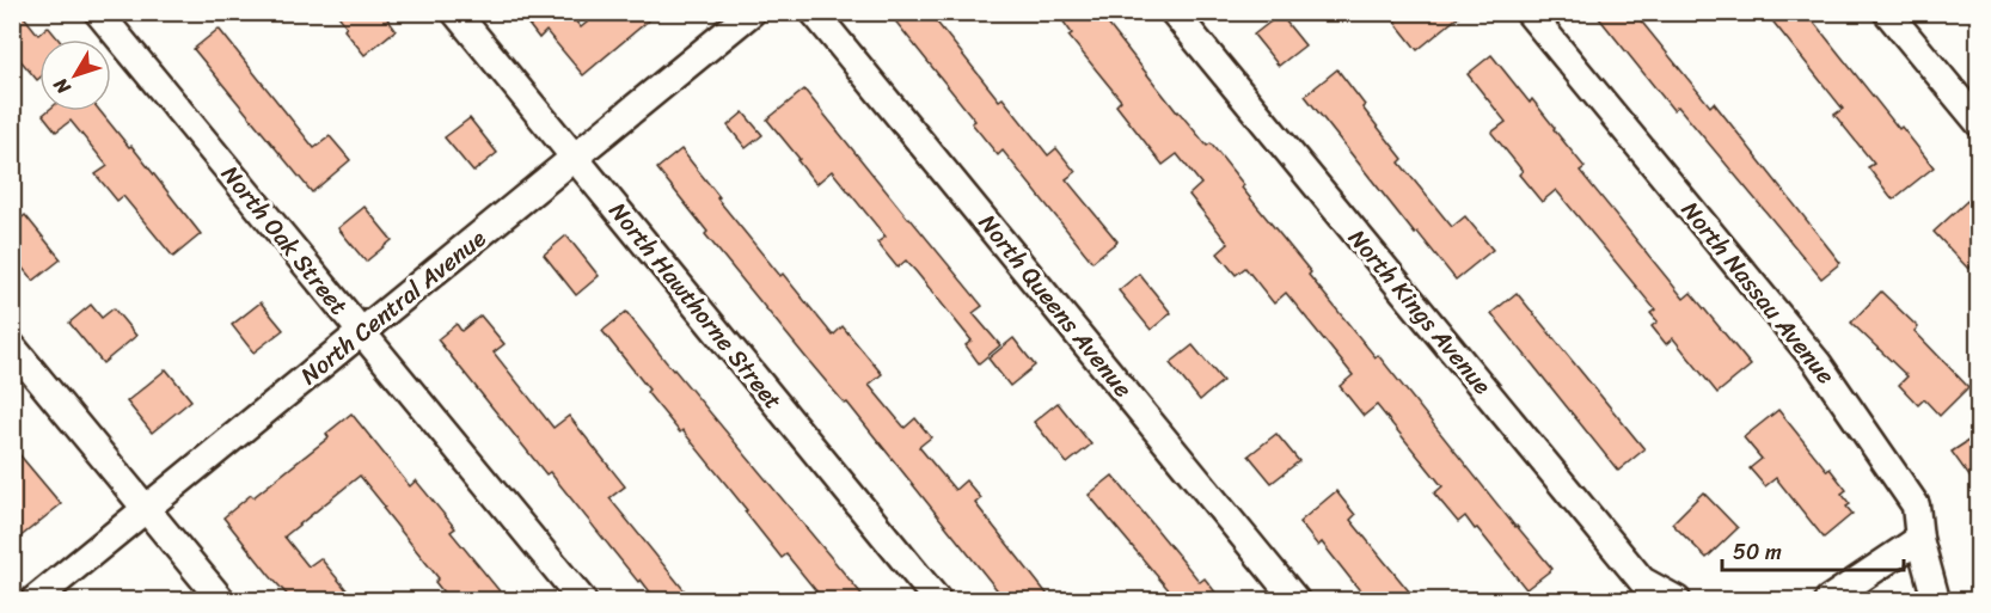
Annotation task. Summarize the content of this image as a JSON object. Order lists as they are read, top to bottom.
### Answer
{
  "streets": {
    "street": [
      "North Oak Street",
      "North Nassau Avenue",
      "North Hawthorne Street",
      "North Queens Avenue",
      "North Central Avenue",
      "North Kings Avenue"
    ]
  },
  "crossings": [
    ["North Oak Street", "North Central Avenue"],
    ["North Hawthorne Street", "North Central Avenue"]
  ],
  "scale_bar": "50 m",
  "north": "bottom left"
}
